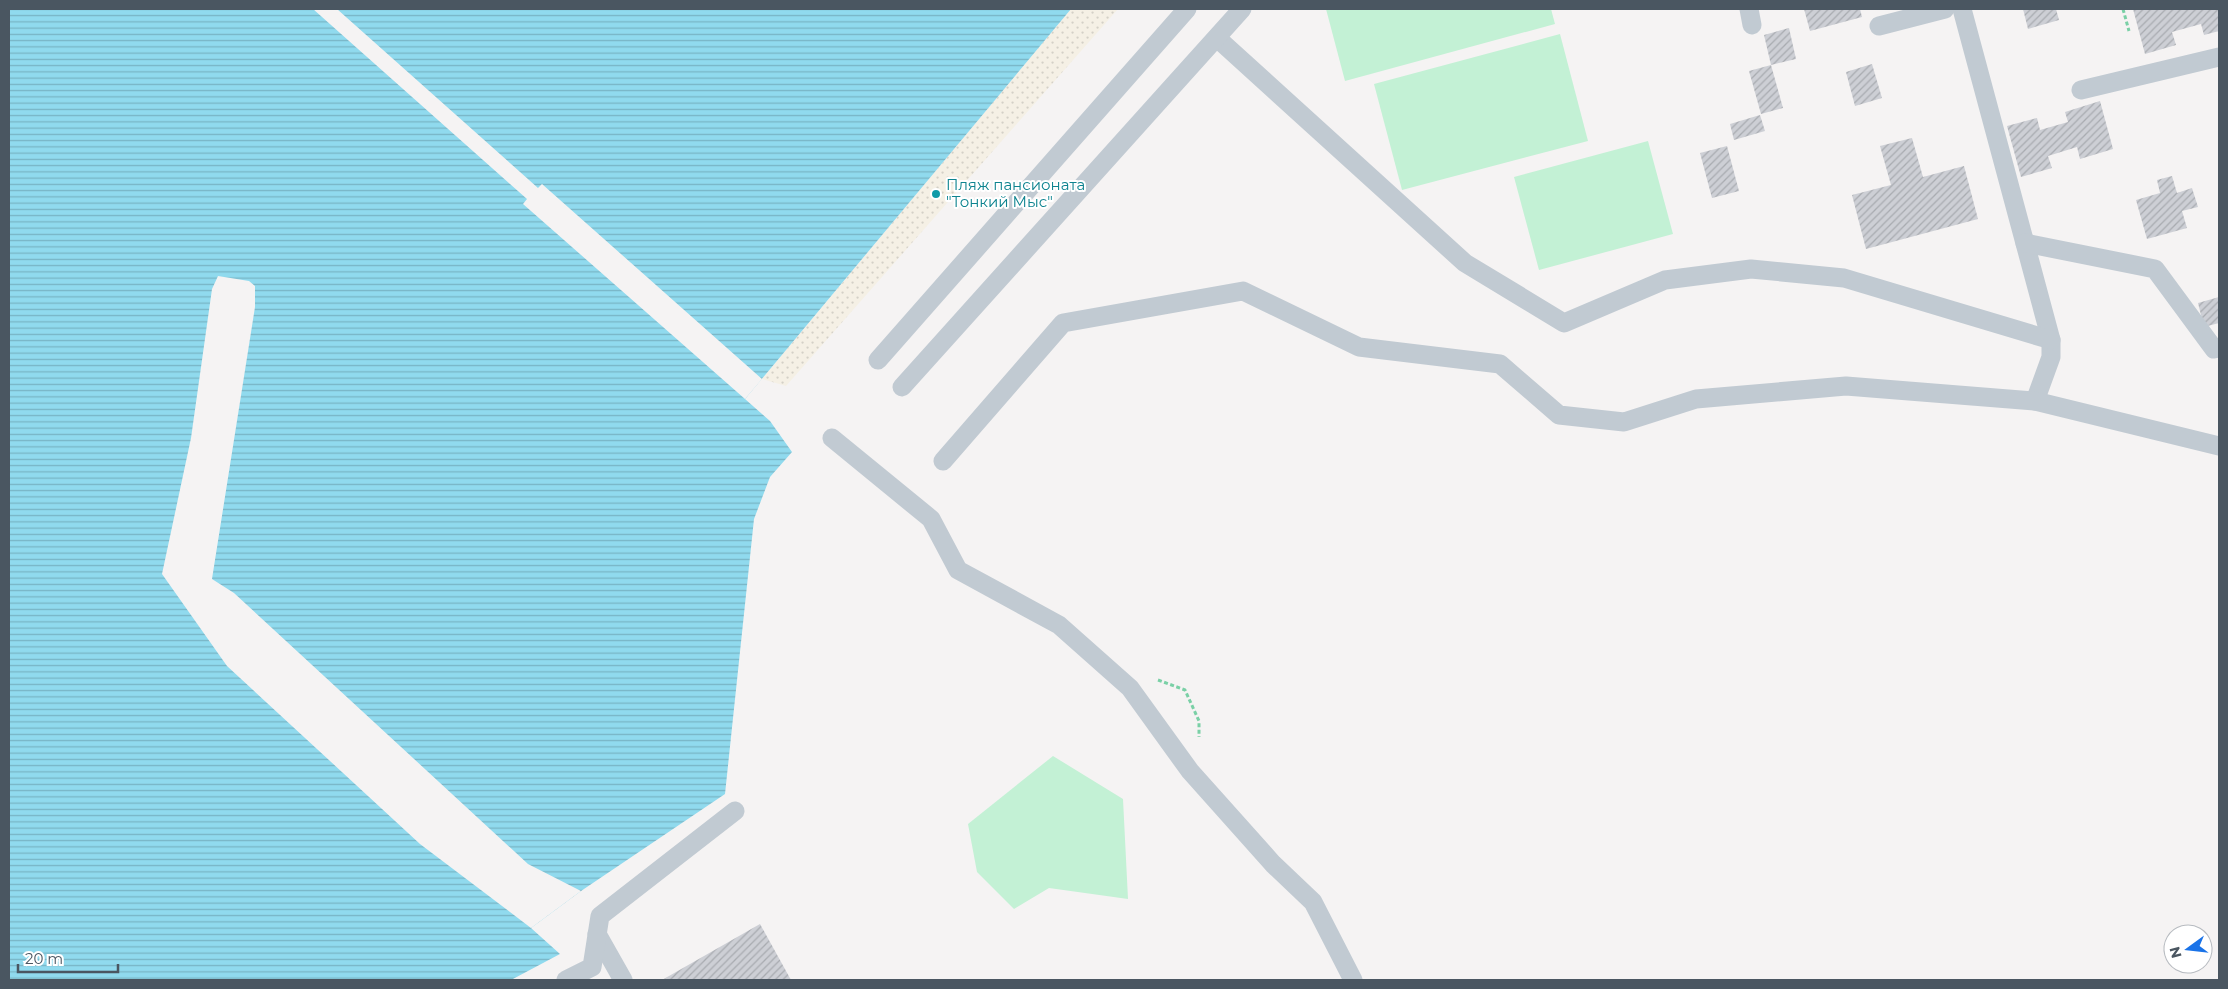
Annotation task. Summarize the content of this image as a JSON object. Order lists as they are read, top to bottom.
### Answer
{
  "places": ["Пляж пансионата \"Тонкий Мыс\""],
  "scale_bar": "20 m",
  "north": "left"
}
